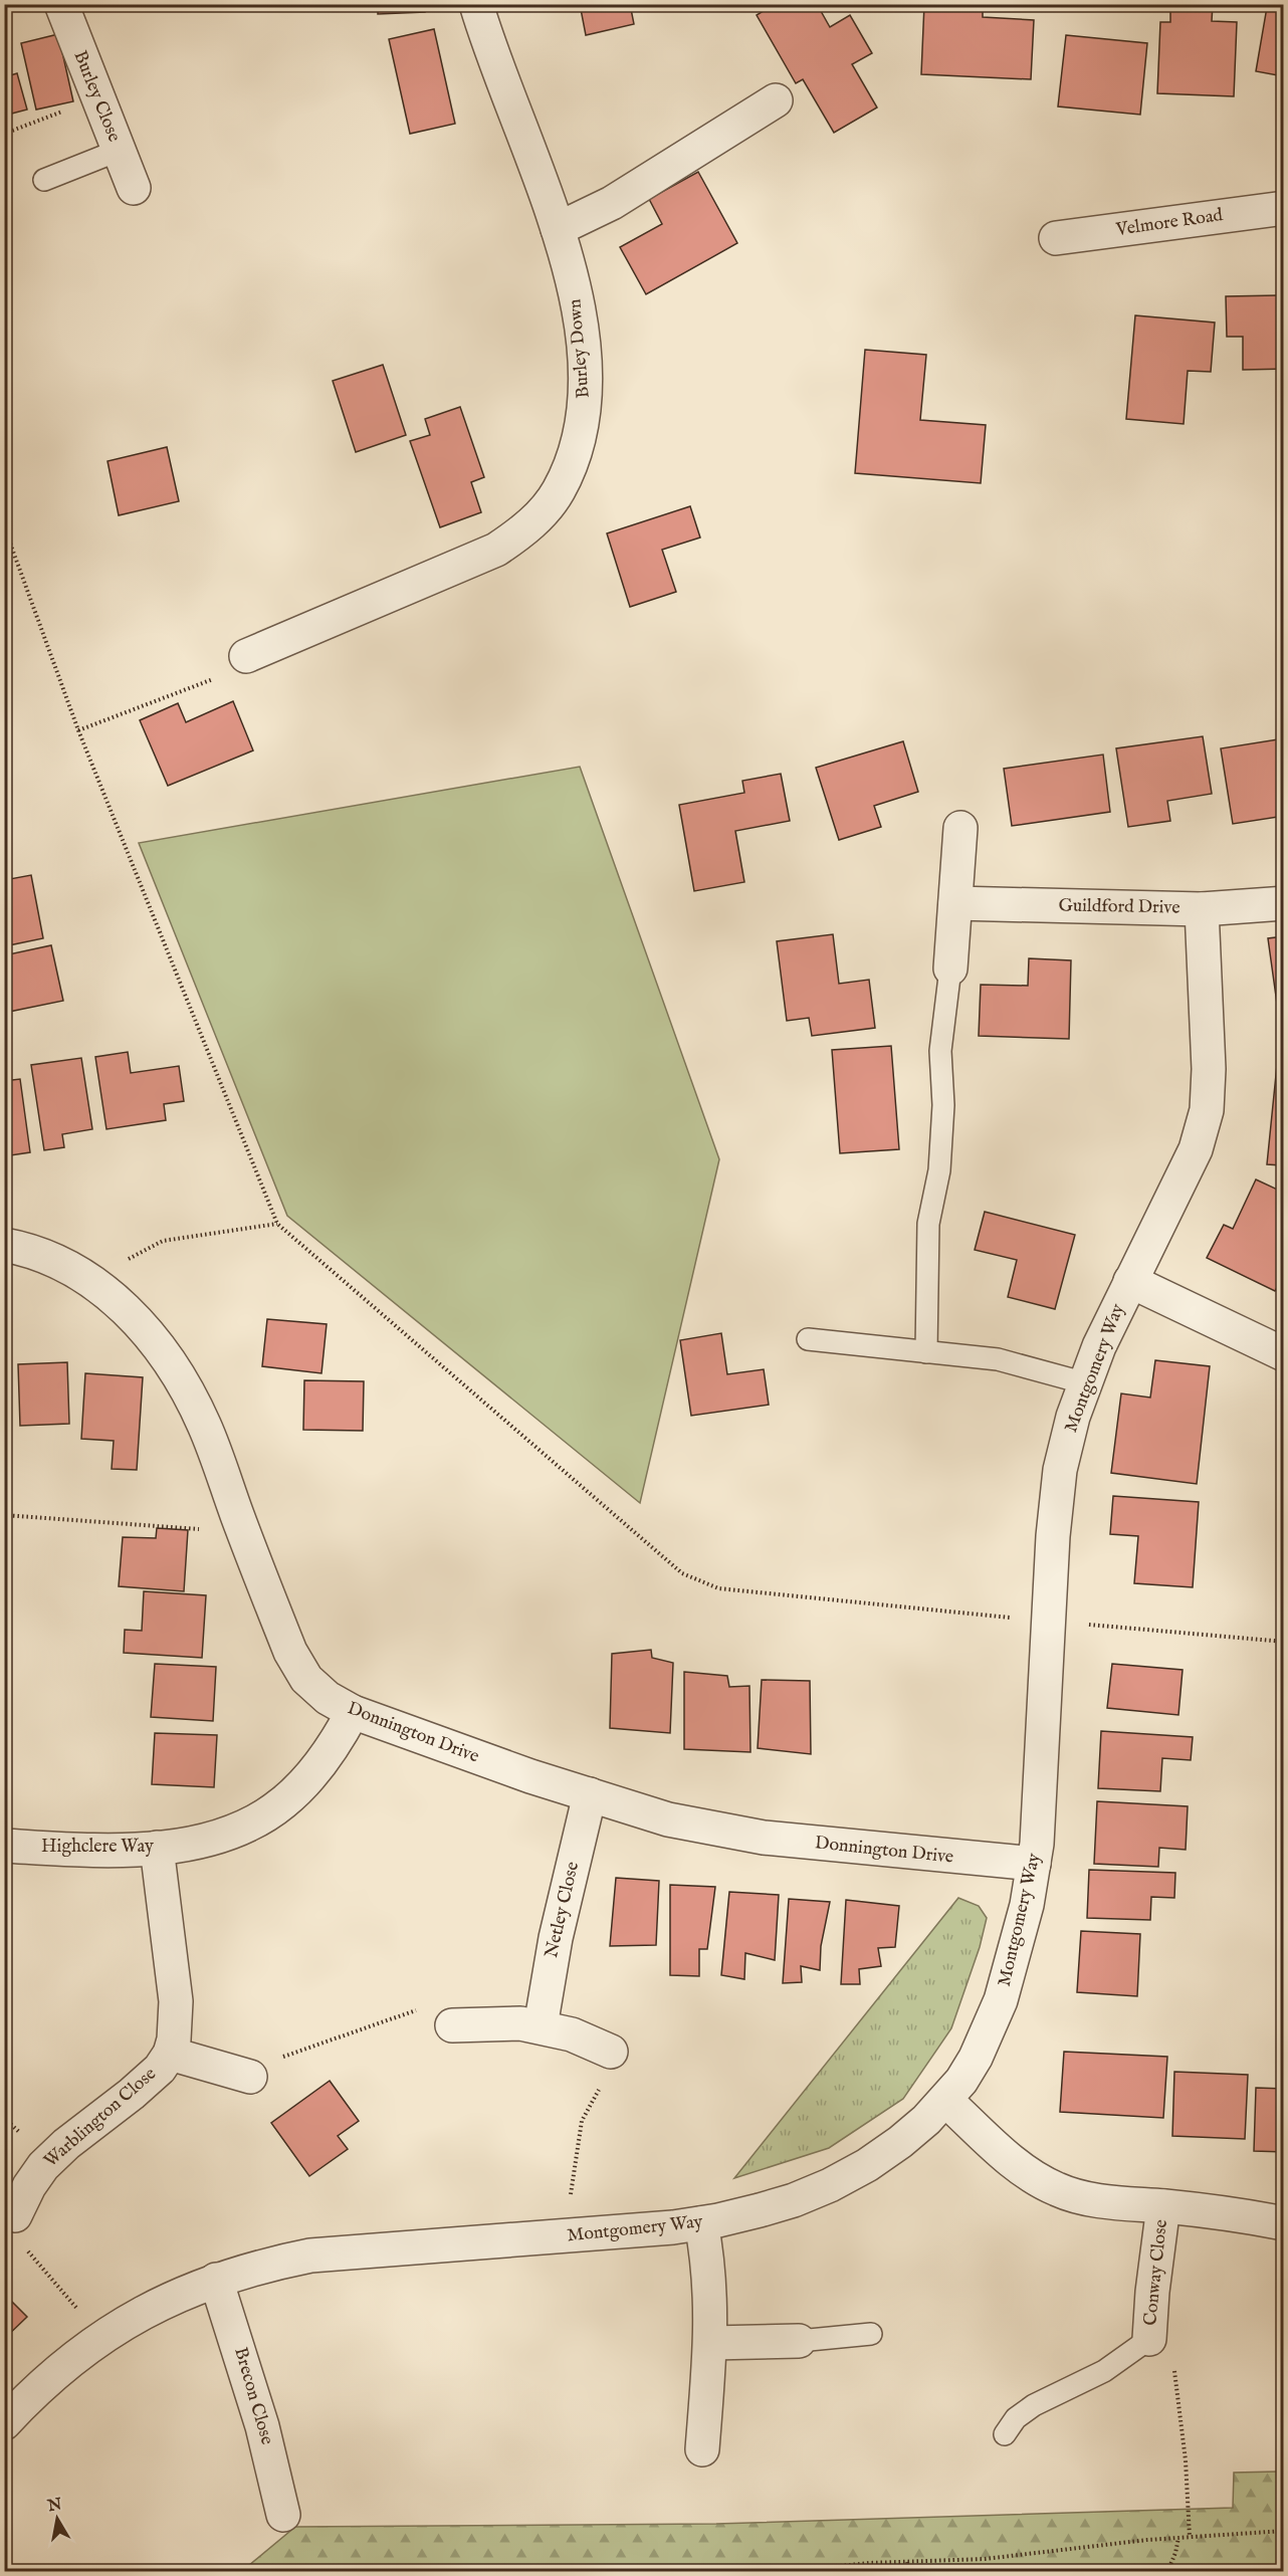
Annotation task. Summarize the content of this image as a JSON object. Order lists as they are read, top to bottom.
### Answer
{
  "streets": {
    "street": [
      "Burley Close",
      "Velmore Road",
      "Burley Down",
      "Guildford Drive",
      "Montgomery Way",
      "Donnington Drive",
      "Highclere Way",
      "Netley Close",
      "Warblington Close",
      "Conway Close",
      "Brecon Close"
    ]
  },
  "crossings": [
    ["Guildford Drive", "Montgomery Way"],
    ["Montgomery Way", "Donnington Drive"],
    ["Montgomery Way", "Conway Close"],
    ["Montgomery Way", "Brecon Close"],
    ["Donnington Drive", "Highclere Way"],
    ["Donnington Drive", "Netley Close"],
    ["Highclere Way", "Warblington Close"]
  ],
  "north": "top"
}
